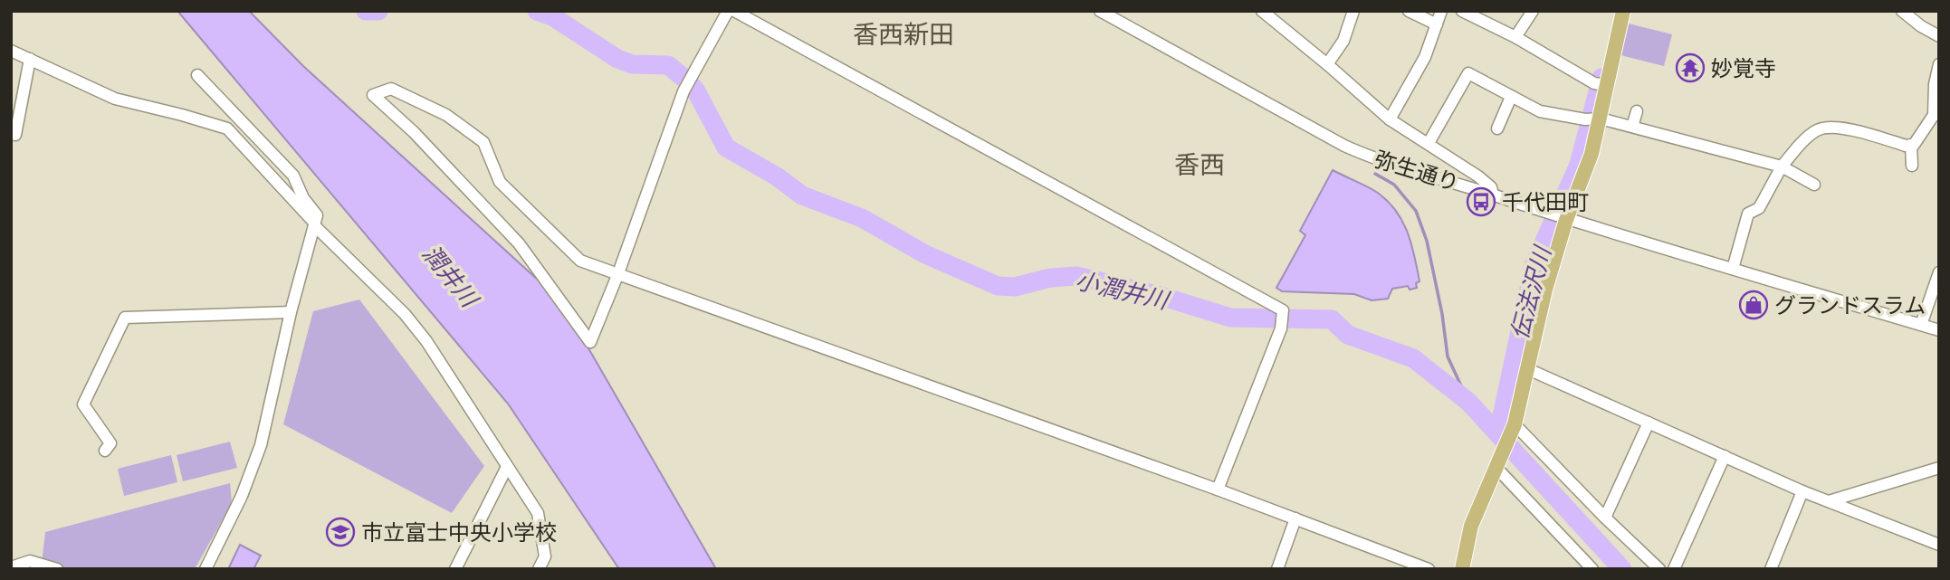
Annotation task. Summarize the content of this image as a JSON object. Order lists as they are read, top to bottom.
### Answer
{
  "streets": {
    "street": ["弥生通り"]
  },
  "districts": ["香西新田", "香西"],
  "water": ["潤井川", "小潤井川", "伝法沢川"],
  "places": {
    "temple": ["妙覚寺"],
    "bus stop": ["千代田町"],
    "shop": ["グランドスラム"],
    "school or university": ["市立富士中央小学校"]
  }
}
